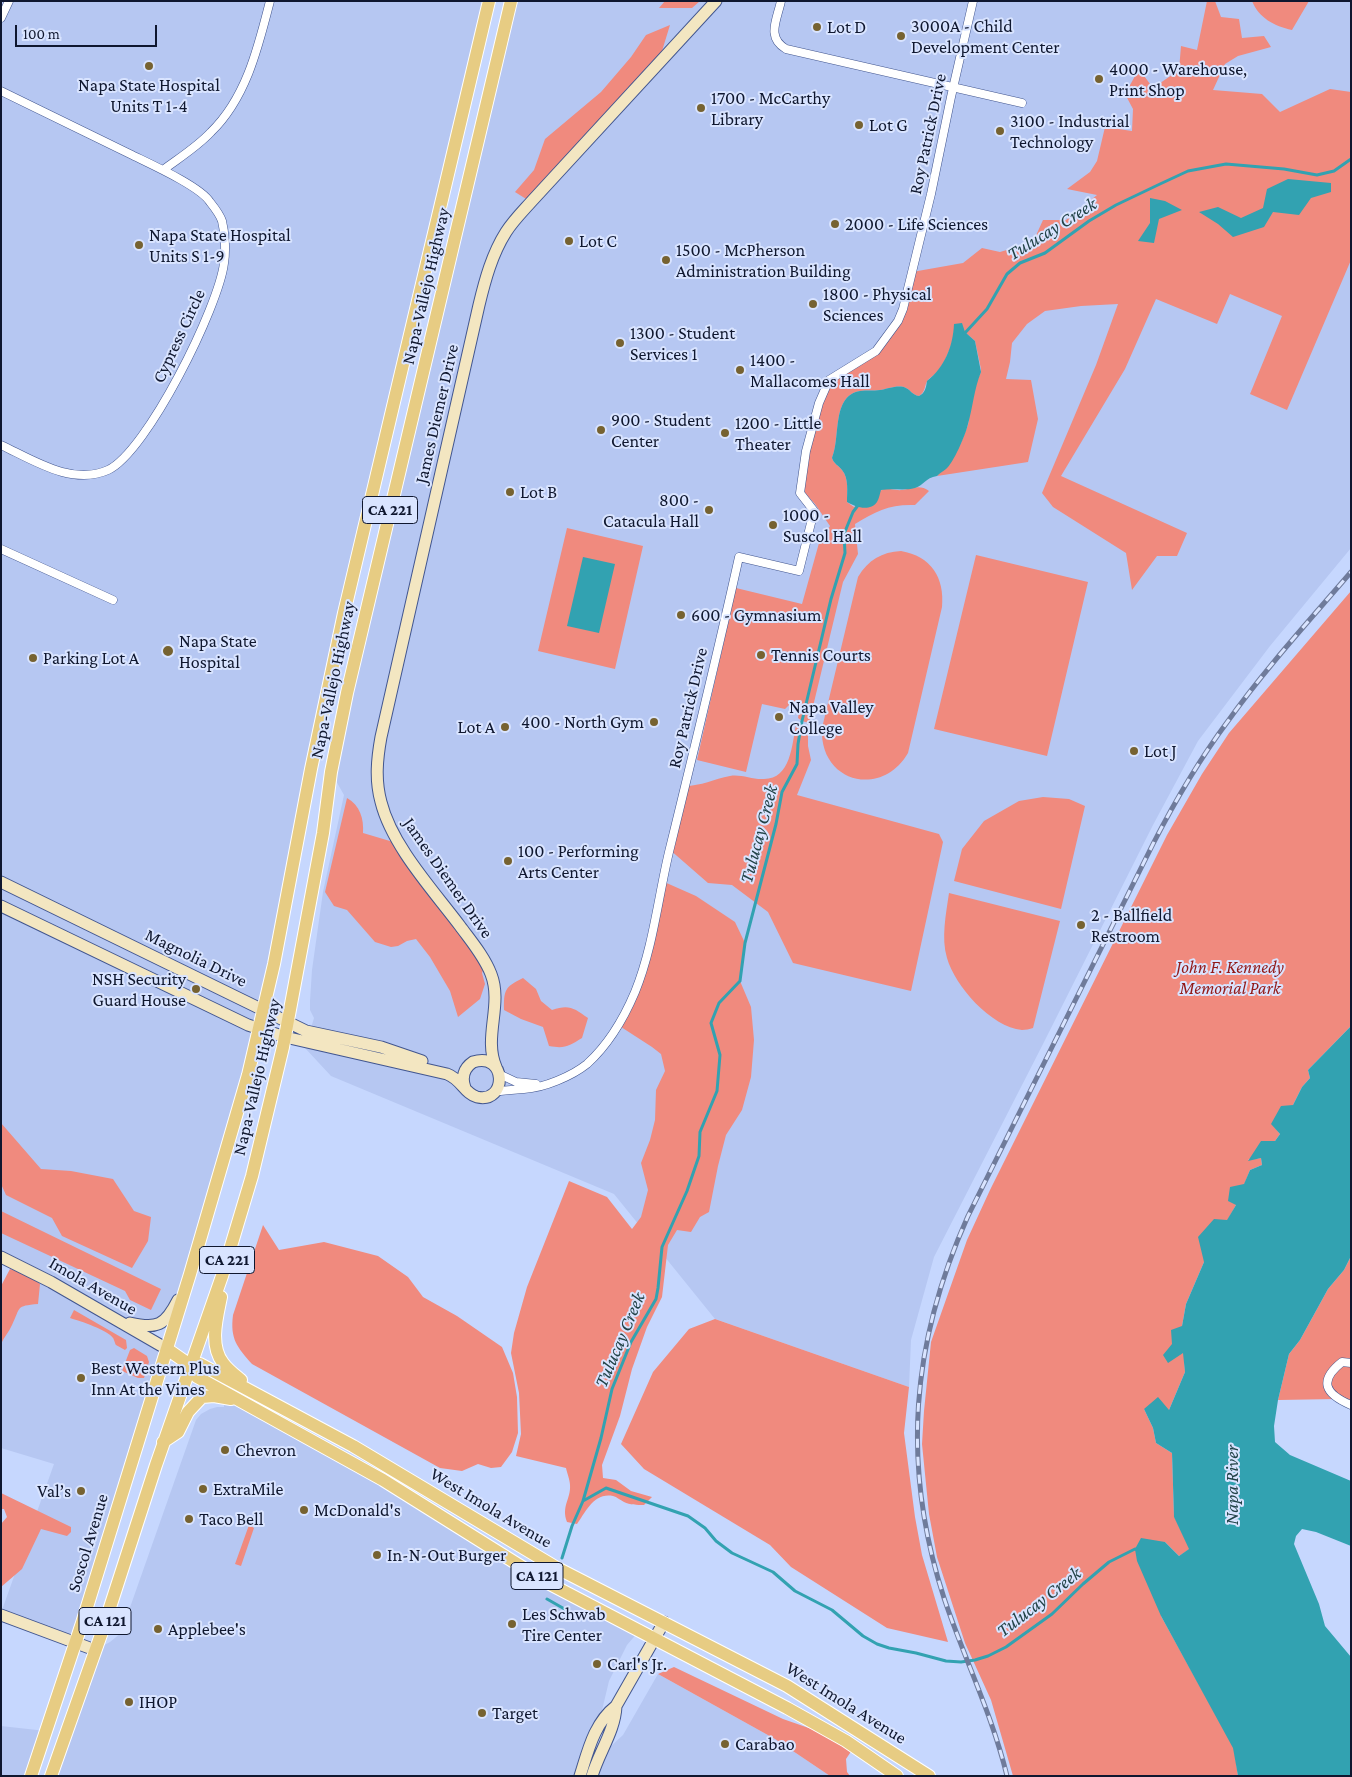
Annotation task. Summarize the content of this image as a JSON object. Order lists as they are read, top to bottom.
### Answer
{
  "streets": {
    "main road": [
      "Napa-Vallejo Highway",
      "CA 221",
      "West Imola Avenue",
      "Soscol Avenue",
      "CA 121"
    ],
    "street": [
      "Roy Patrick Drive",
      "Cypress Circle",
      "James Diemer Drive",
      "Magnolia Drive",
      "Imola Avenue"
    ]
  },
  "crossings": [
    ["Roy Patrick Drive", "James Diemer Drive"],
    ["Roy Patrick Drive", "Magnolia Drive"],
    ["Napa-Vallejo Highway", "CA 221"],
    ["Napa-Vallejo Highway", "Magnolia Drive"],
    ["Napa-Vallejo Highway", "Imola Avenue"],
    ["Napa-Vallejo Highway", "West Imola Avenue"],
    ["Napa-Vallejo Highway", "Soscol Avenue"],
    ["James Diemer Drive", "Magnolia Drive"],
    ["CA 221", "West Imola Avenue"],
    ["CA 221", "CA 121"],
    ["Imola Avenue", "West Imola Avenue"],
    ["Imola Avenue", "Soscol Avenue"],
    ["West Imola Avenue", "Soscol Avenue"],
    ["West Imola Avenue", "CA 121"]
  ],
  "water": ["Tulucay Creek", "Napa River"],
  "parks": ["John F. Kennedy Memorial Park"],
  "places": [
    "Lot D",
    "3000A - Child Development Center",
    "Napa State Hospital Units T 1-4",
    "4000 - Warehouse, Print Shop",
    "1700 - McCarthy Library",
    "Lot G",
    "3100 - Industrial Technology",
    "2000 - Life Sciences",
    "Lot C",
    "Napa State Hospital Units S 1-9",
    "1500 - McPherson Administration Building",
    "1800 - Physical Sciences",
    "1300 - Student Services 1",
    "1400 - Mallacomes Hall",
    "900 - Student Center",
    "1200 - Little Theater",
    "Lot B",
    "800 - Catacula Hall",
    "1000 - Suscol Hall",
    "600 - Gymnasium",
    "Napa State Hospital",
    "Tennis Courts",
    "Parking Lot A",
    "Napa Valley College",
    "400 - North Gym",
    "Lot A",
    "Lot J",
    "100 - Performing Arts Center",
    "2 - Ballfield Restroom",
    "NSH Security Guard House",
    "Best Western Plus Inn At the Vines",
    "Chevron",
    "ExtraMile",
    "Val’s",
    "McDonald's",
    "Taco Bell",
    "In-N-Out Burger",
    "Les Schwab Tire Center",
    "Applebee's",
    "Carl's Jr.",
    "IHOP",
    "Target",
    "Carabao"
  ],
  "scale_bar": "100 m"
}
